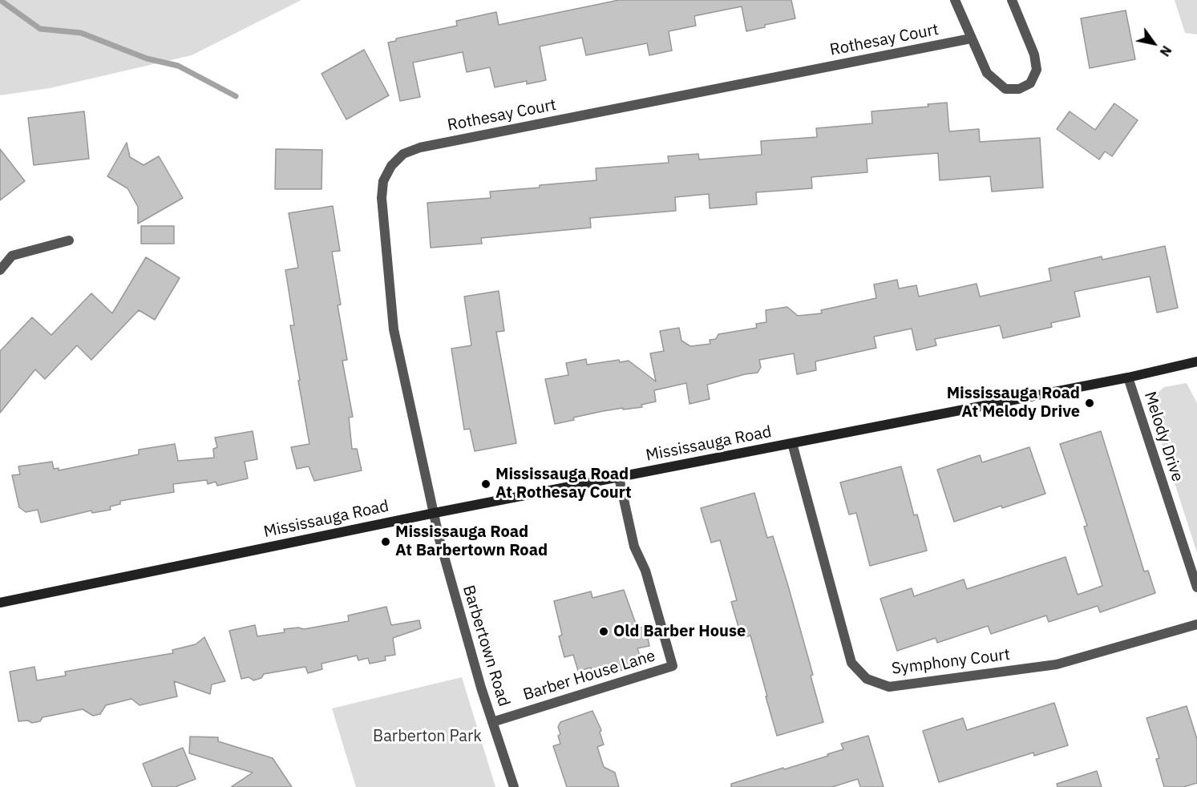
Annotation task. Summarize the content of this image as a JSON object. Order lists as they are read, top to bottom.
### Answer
{
  "streets": {
    "main road": ["Mississauga Road"],
    "street": [
      "Rothesay Court",
      "Melody Drive",
      "Barbertown Road",
      "Symphony Court",
      "Barber House Lane"
    ]
  },
  "crossings": [
    ["Rothesay Court", "Mississauga Road"],
    ["Rothesay Court", "Barbertown Road"],
    ["Melody Drive", "Mississauga Road"],
    ["Mississauga Road", "Barbertown Road"],
    ["Mississauga Road", "Symphony Court"],
    ["Mississauga Road", "Barber House Lane"],
    ["Barbertown Road", "Barber House Lane"]
  ],
  "parks": ["Barberton Park"],
  "places": [
    "Mississauga Road At Melody Drive",
    "Mississauga Road At Rothesay Court",
    "Mississauga Road At Barbertown Road",
    "Old Barber House"
  ],
  "north": "bottom right"
}
